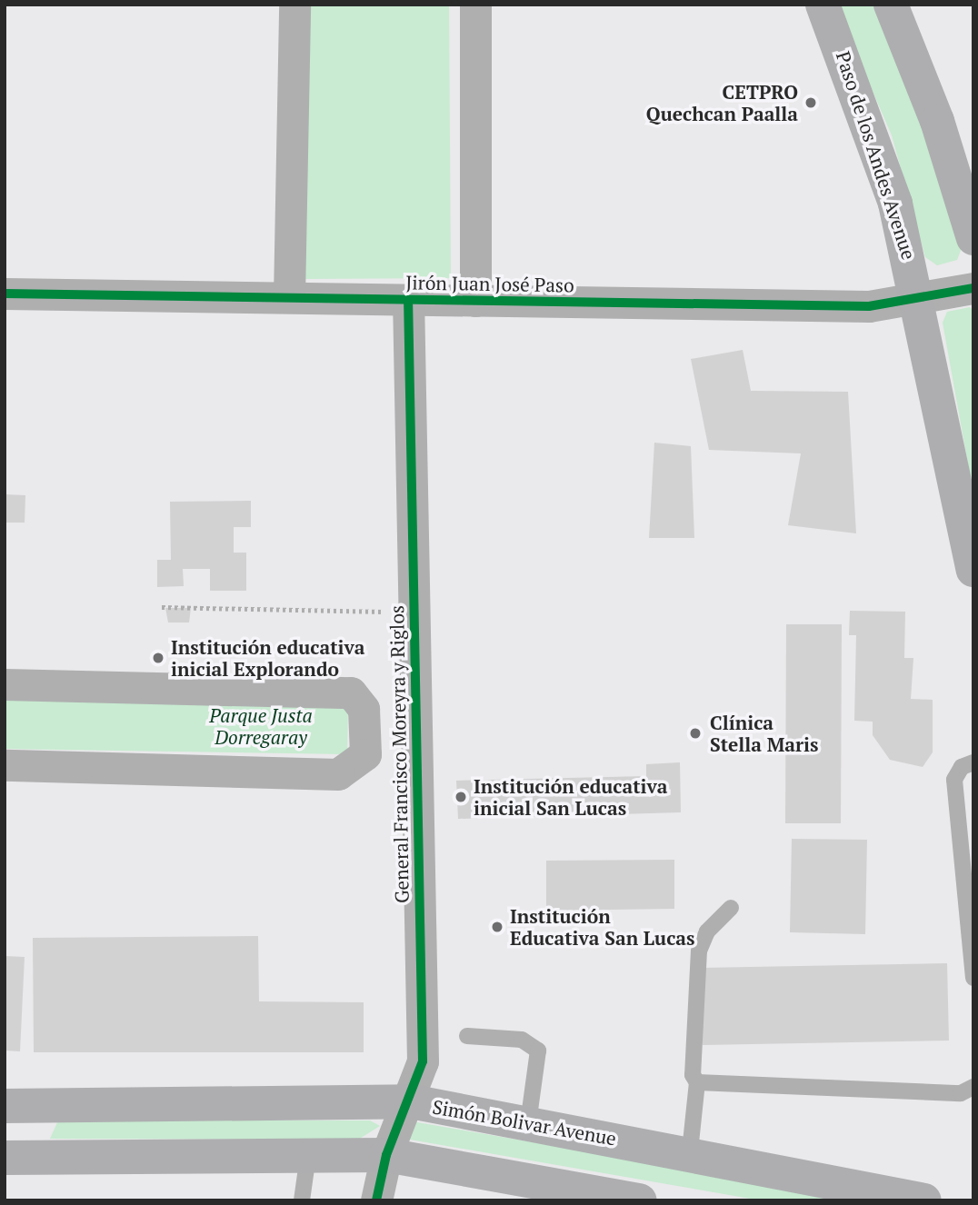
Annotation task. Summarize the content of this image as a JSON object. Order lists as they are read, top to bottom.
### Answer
{
  "streets": {
    "main road": ["Paso de los Andes Avenue", "Simón Bolivar Avenue"],
    "street": ["Jirón Juan José Paso", "General Francisco Moreyra y Riglos"]
  },
  "crossings": [
    ["Paso de los Andes Avenue", "Jirón Juan José Paso"],
    ["Jirón Juan José Paso", "General Francisco Moreyra y Riglos"],
    ["General Francisco Moreyra y Riglos", "Simón Bolivar Avenue"]
  ],
  "parks": ["Parque Justa Dorregaray"],
  "places": [
    "CETPRO Quechcan Paalla",
    "Institución educativa inicial Explorando",
    "Clínica Stella Maris",
    "Institución educativa inicial San Lucas",
    "Institución Educativa San Lucas"
  ]
}
